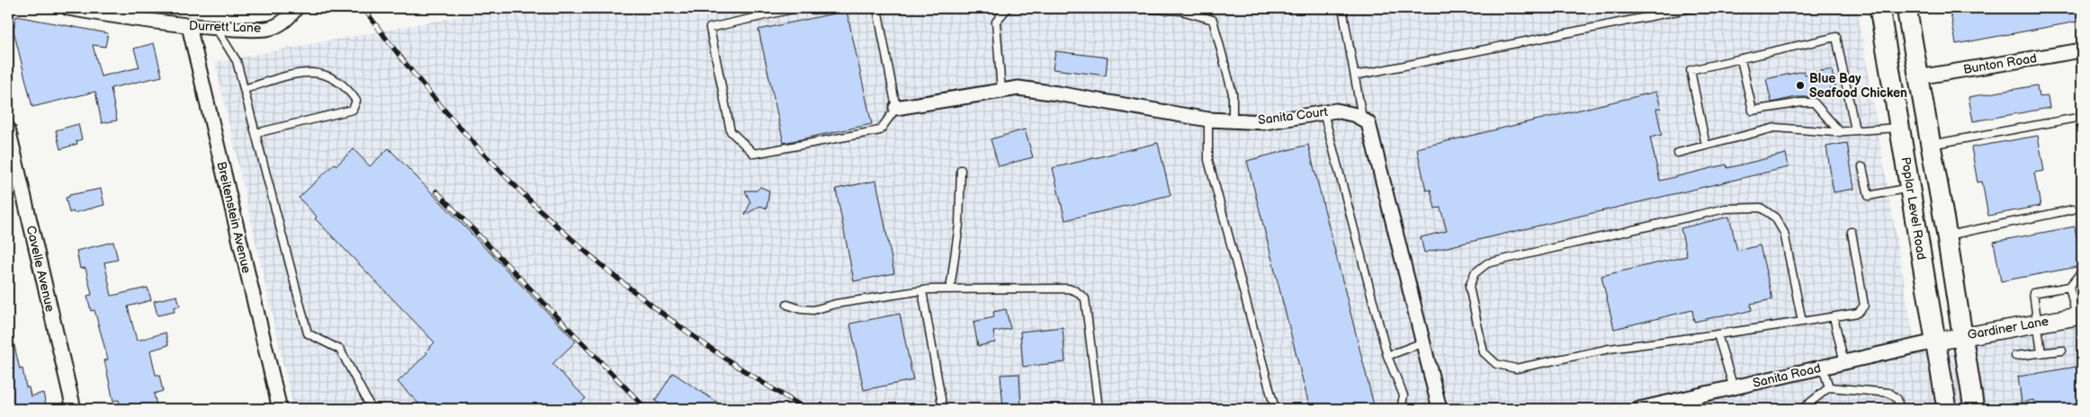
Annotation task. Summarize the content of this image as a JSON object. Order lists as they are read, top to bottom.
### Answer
{
  "streets": {
    "main road": ["Poplar Level Road"],
    "street": [
      "Durrett Lane",
      "Bunton Road",
      "Sanita Court",
      "Breitenstein Avenue",
      "Cavelle Avenue",
      "Gardiner Lane",
      "Sanita Road"
    ]
  },
  "crossings": [
    ["Durrett Lane", "Breitenstein Avenue"],
    ["Bunton Road", "Poplar Level Road"],
    ["Poplar Level Road", "Gardiner Lane"],
    ["Poplar Level Road", "Sanita Road"],
    ["Gardiner Lane", "Sanita Road"]
  ],
  "places": ["Blue Bay Seafood Chicken"]
}
